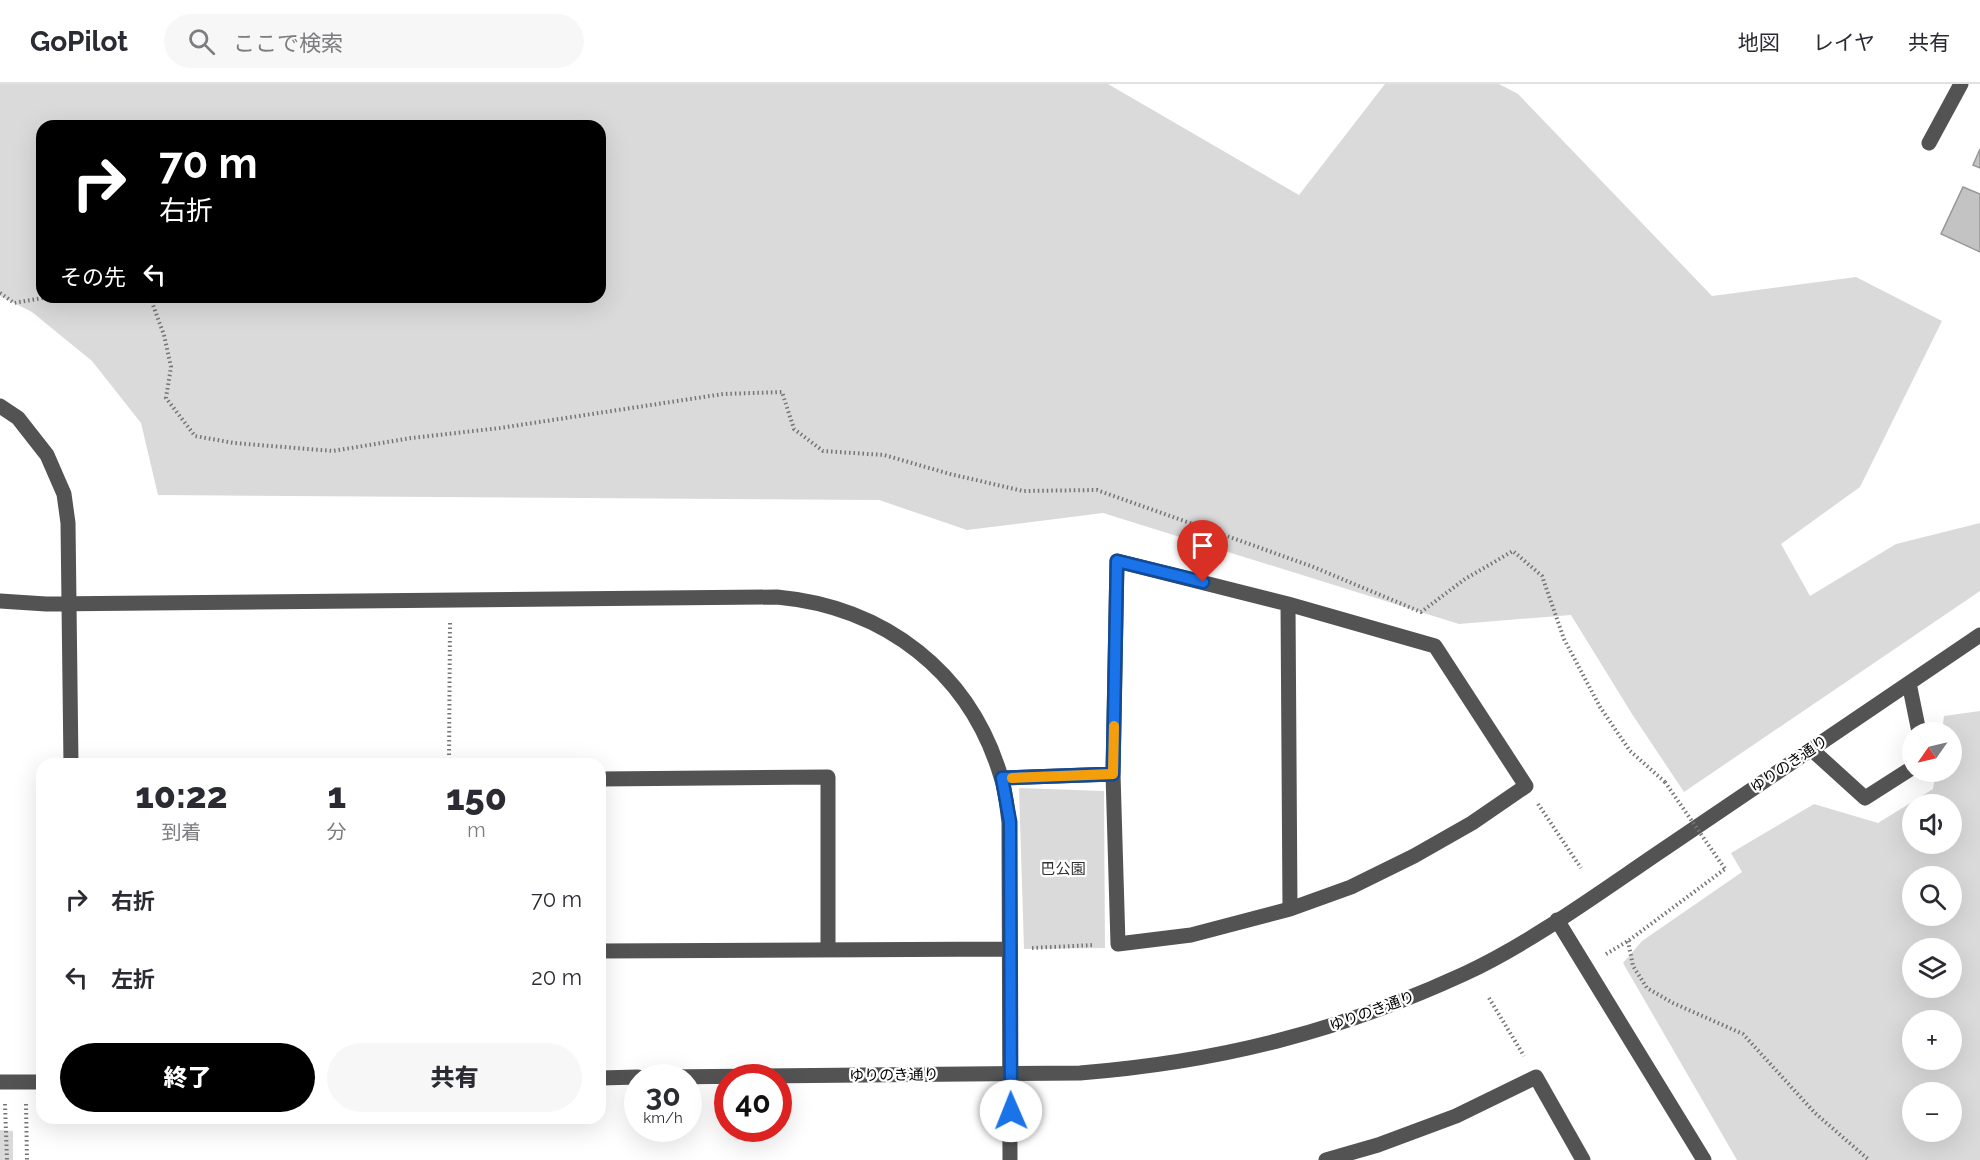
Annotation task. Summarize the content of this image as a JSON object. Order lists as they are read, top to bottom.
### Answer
{
  "streets": {
    "street": ["ゆりのき通り"]
  },
  "parks": ["巴公園"],
  "north": "bottom left",
  "page": {
    "header": "GoPilot",
    "search": "ここで検索",
    "nav": ["地図", "レイヤ", "共有"],
    "turn": ["70 m", "右折"],
    "then": "その先",
    "map_buttons": ["+", "−"],
    "eta": [
      "10:22",
      "到着",
      "1",
      "分",
      "150",
      "m"
    ],
    "list": [
      {
        "name": "右折",
        "value": "70 m"
      },
      {
        "name": "左折",
        "value": "20 m"
      }
    ],
    "buttons": ["終了", "共有"],
    "speed": "30 km/h",
    "limit": "40"
  }
}
